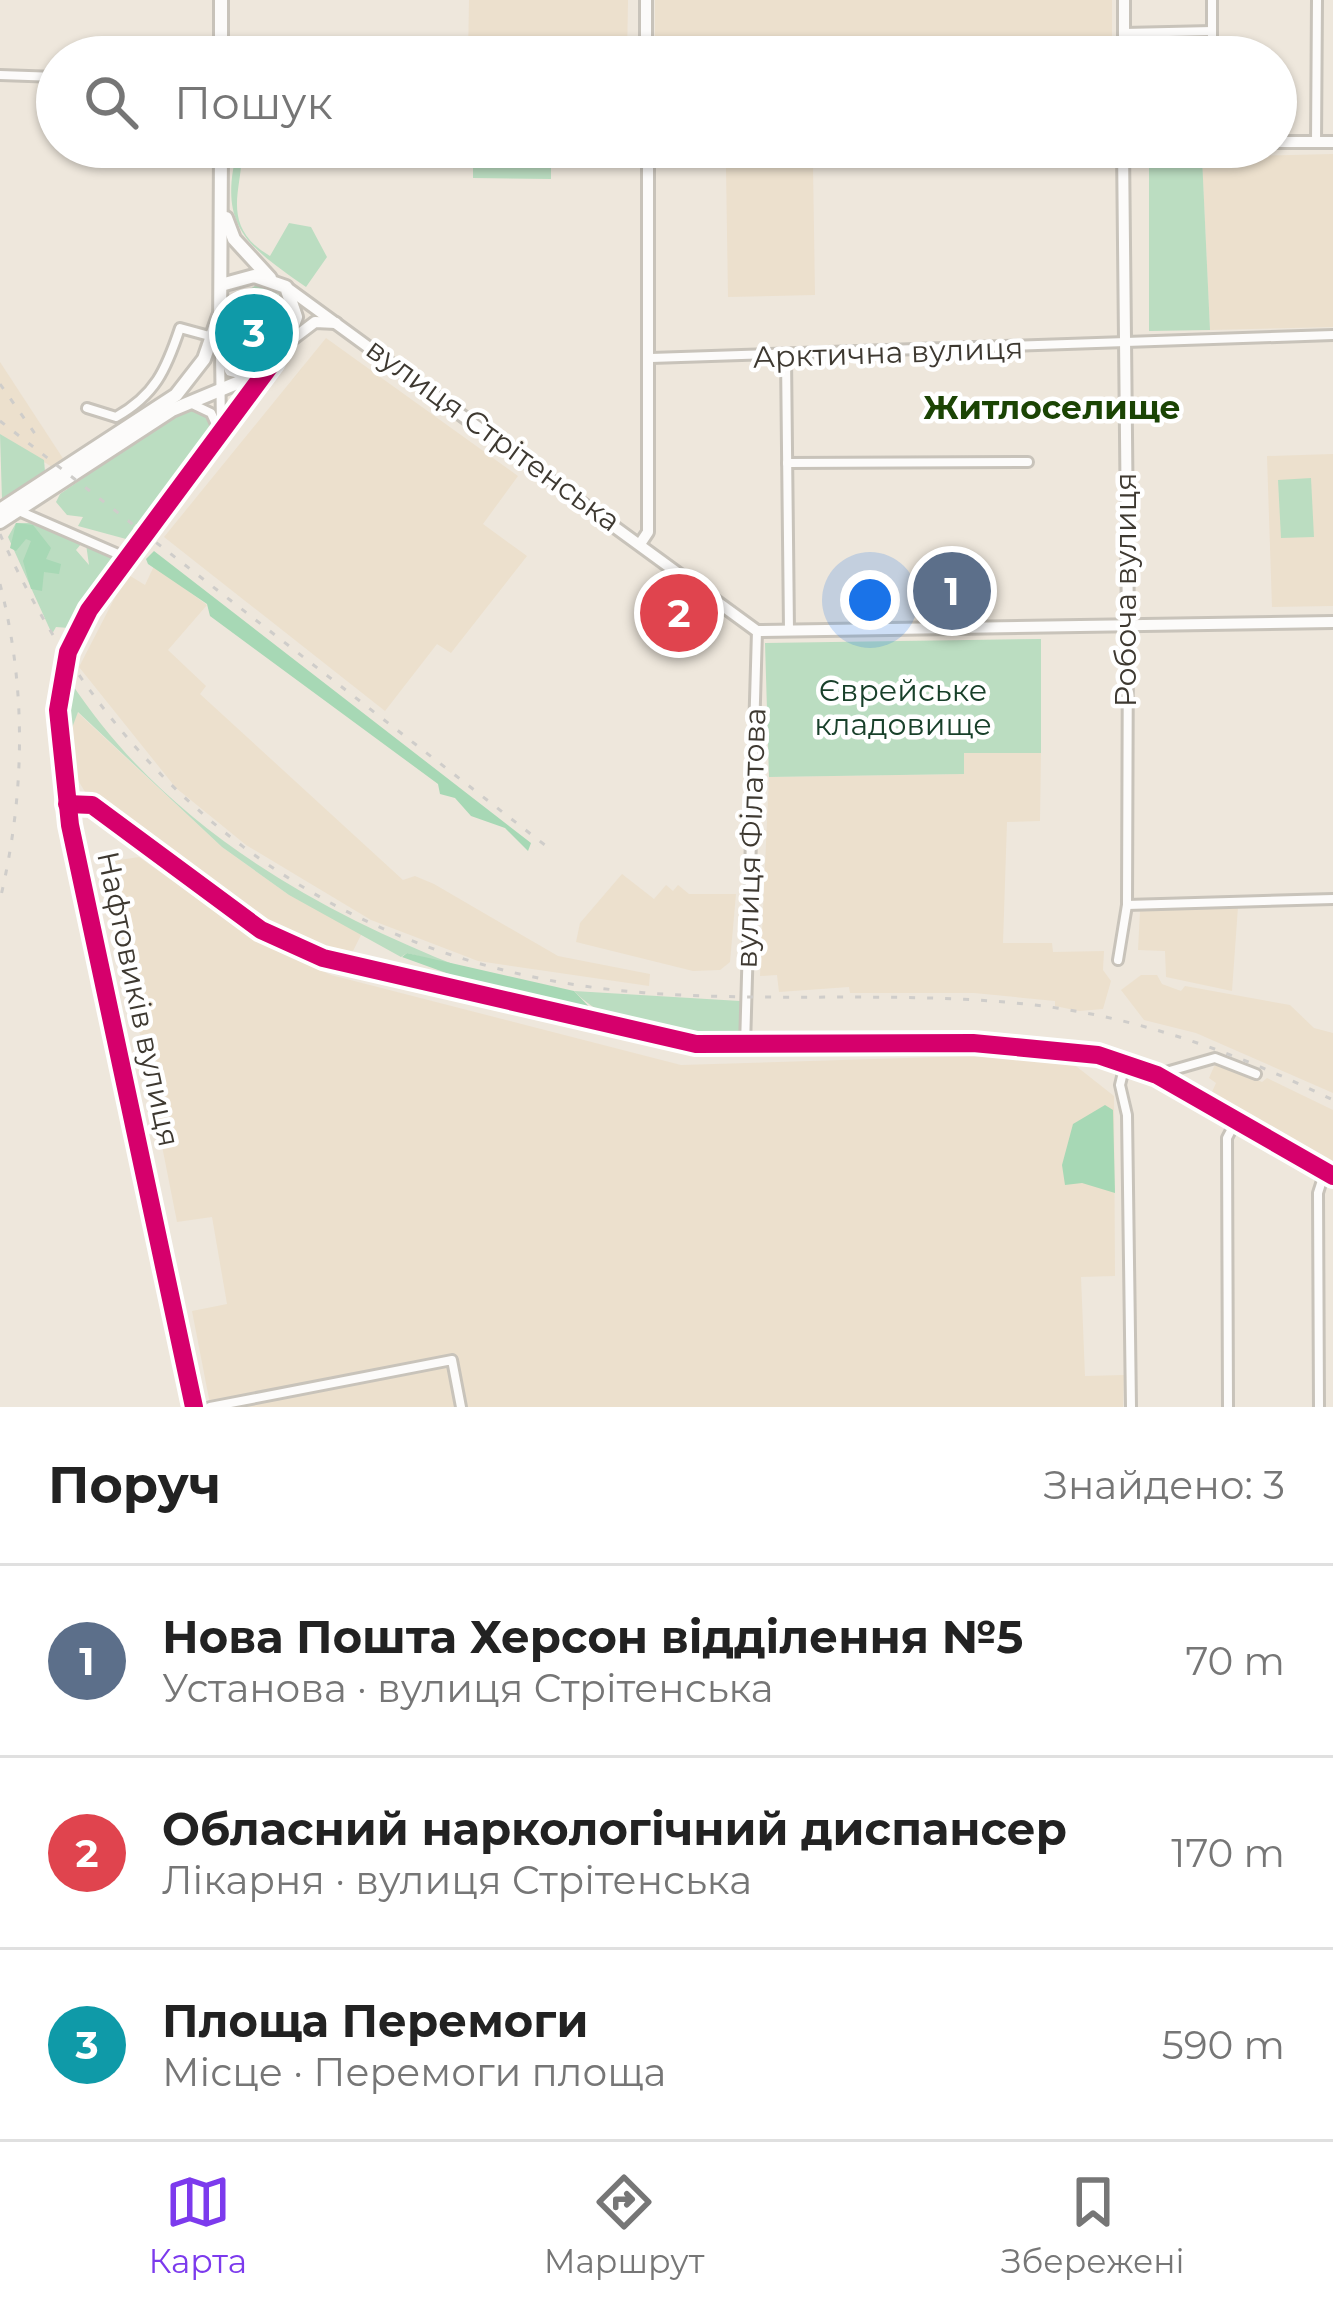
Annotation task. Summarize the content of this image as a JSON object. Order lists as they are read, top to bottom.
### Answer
{
  "streets": {
    "street": [
      "Арктична вулиця",
      "вулиця Стрітенська",
      "Робоча вулиця",
      "вулиця Філатова",
      "Нафтовиків вулиця"
    ]
  },
  "crossings": [
    ["Арктична вулиця", "Робоча вулиця"],
    ["вулиця Стрітенська", "вулиця Філатова"],
    ["вулиця Стрітенська", "Нафтовиків вулиця"]
  ],
  "districts": ["Житлоселище"],
  "parks": ["Єврейське кладовище"],
  "page": {
    "search": "Пошук",
    "pins": ["3", "1", "2"],
    "heading": ["Поруч", "Знайдено: 3"],
    "list": [
      {
        "mark": "1",
        "name": "Нова Пошта Херсон відділення №5",
        "note": "Установа · вулиця Стрітенська",
        "value": "70 m"
      },
      {
        "mark": "2",
        "name": "Обласний наркологічний диспансер",
        "note": "Лікарня · вулиця Стрітенська",
        "value": "170 m"
      },
      {
        "mark": "3",
        "name": "Площа Перемоги",
        "note": "Місце · Перемоги площа",
        "value": "590 m"
      }
    ],
    "nav": ["Карта", "Маршрут", "Збережені"]
  }
}
